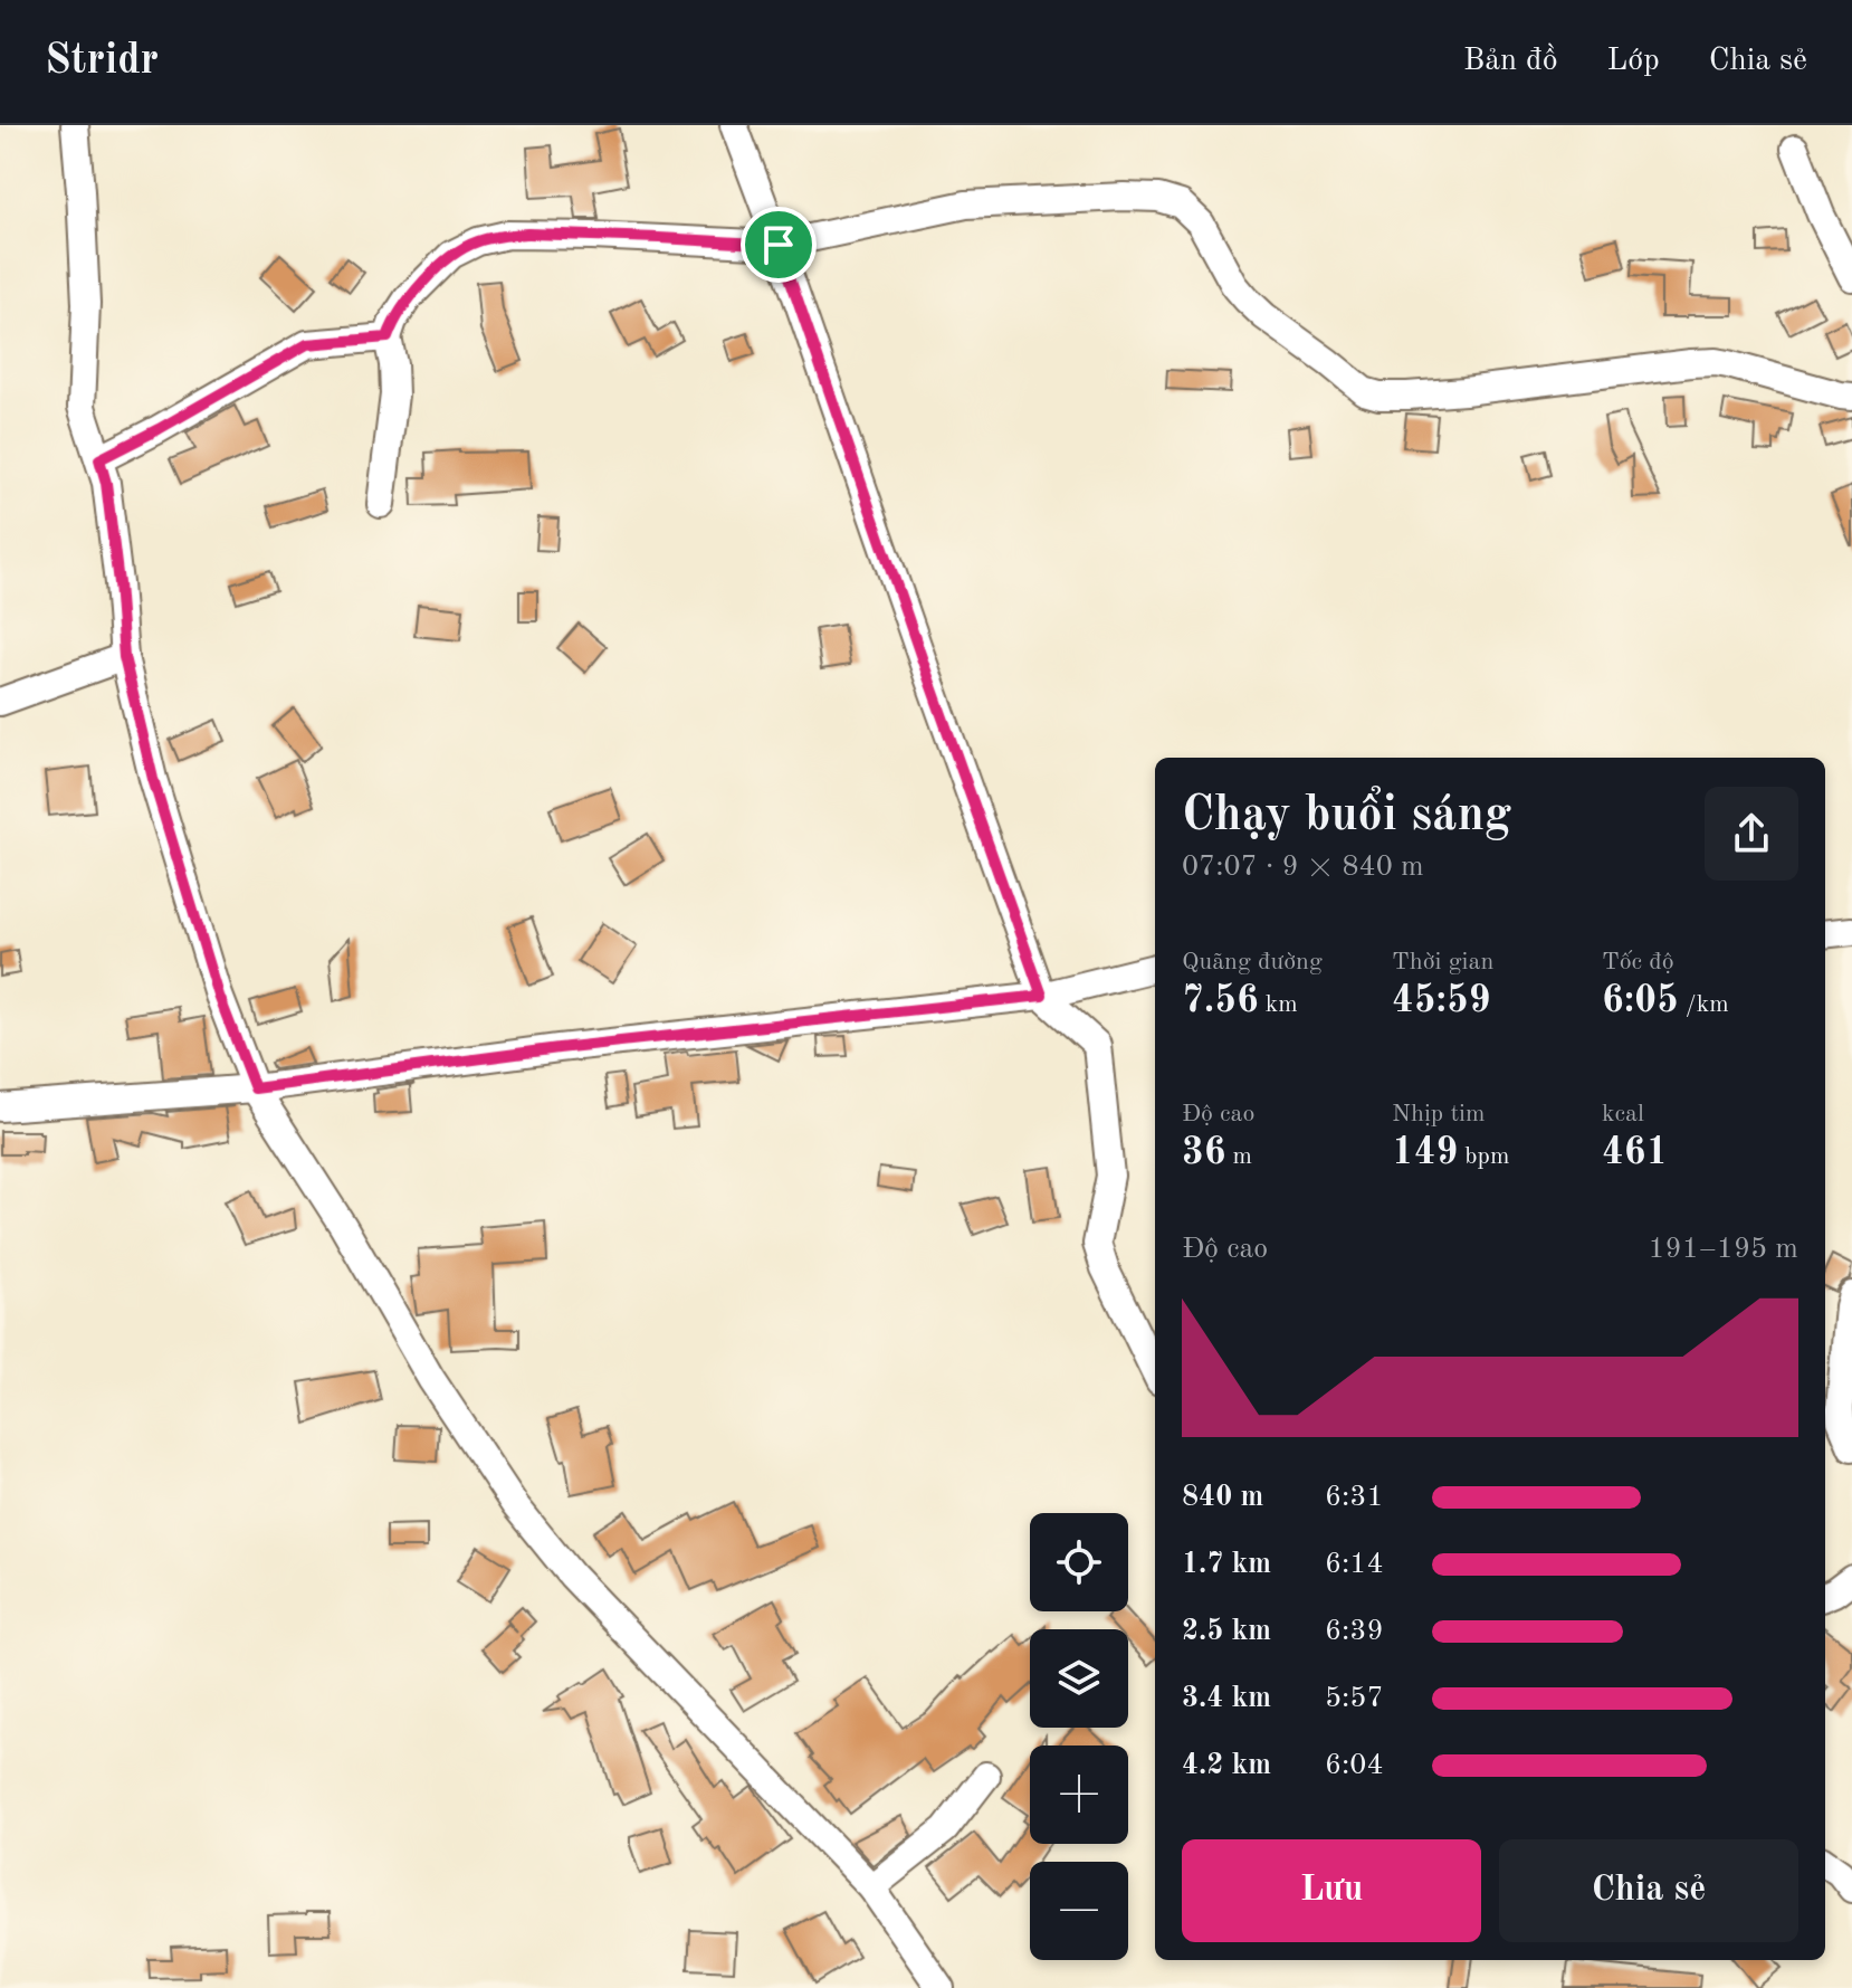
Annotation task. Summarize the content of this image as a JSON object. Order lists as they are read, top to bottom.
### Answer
{
  "page": {
    "header": "Stridr",
    "nav": ["Bản đồ", "Lớp", "Chia sẻ"],
    "heading": ["Chạy buổi sáng", "07:07 · 9 × 840 m"],
    "stats": [
      ["Quãng đường", "7.56 km"],
      ["Thời gian", "45:59"],
      ["Tốc độ", "6:05 /km"],
      ["Độ cao", "36 m"],
      ["Nhịp tim", "149 bpm"],
      ["kcal", "461"]
    ],
    "chart": ["Độ cao", "191–195 m"],
    "list": [
      {
        "name": "840 m",
        "note": "6:31"
      },
      {
        "name": "1.7 km",
        "note": "6:14"
      },
      {
        "name": "2.5 km",
        "note": "6:39"
      },
      {
        "name": "3.4 km",
        "note": "5:57"
      },
      {
        "name": "4.2 km",
        "note": "6:04"
      }
    ],
    "map_buttons": ["+", "−"],
    "buttons": ["Lưu", "Chia sẻ"]
  }
}
